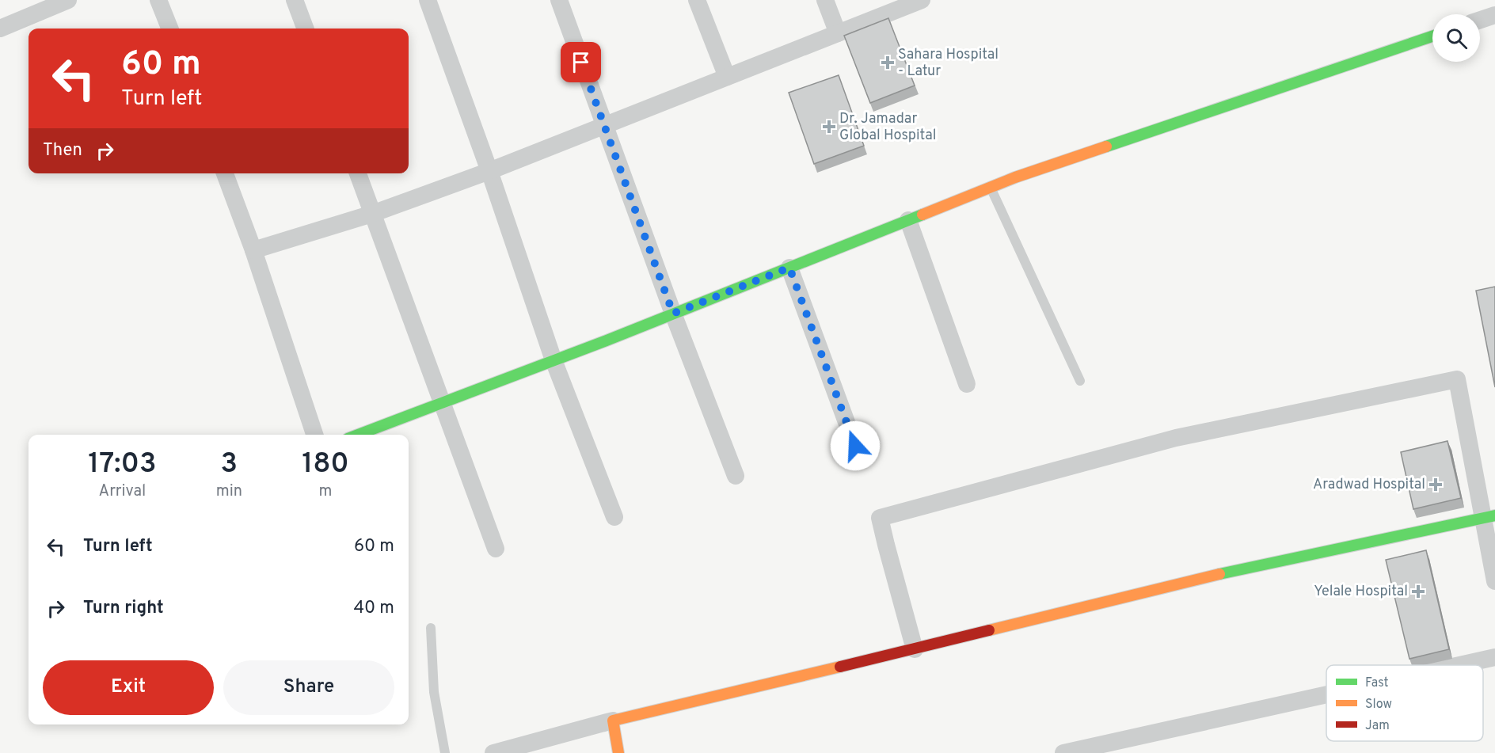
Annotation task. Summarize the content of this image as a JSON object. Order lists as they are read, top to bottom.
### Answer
{
  "places": {
    "health": [
      "Sahara Hospital - Latur",
      "Dr. Jamadar Global Hospital",
      "Aradwad Hospital",
      "Yelale Hospital"
    ]
  },
  "legend": ["Fast", "Slow", "Jam"],
  "page": {
    "turn": ["60 m", "Turn left"],
    "then": "Then",
    "eta": [
      "17:03",
      "Arrival",
      "3",
      "min",
      "180",
      "m"
    ],
    "list": [
      {
        "name": "Turn left",
        "value": "60 m"
      },
      {
        "name": "Turn right",
        "value": "40 m"
      }
    ],
    "buttons": ["Exit", "Share"]
  }
}
